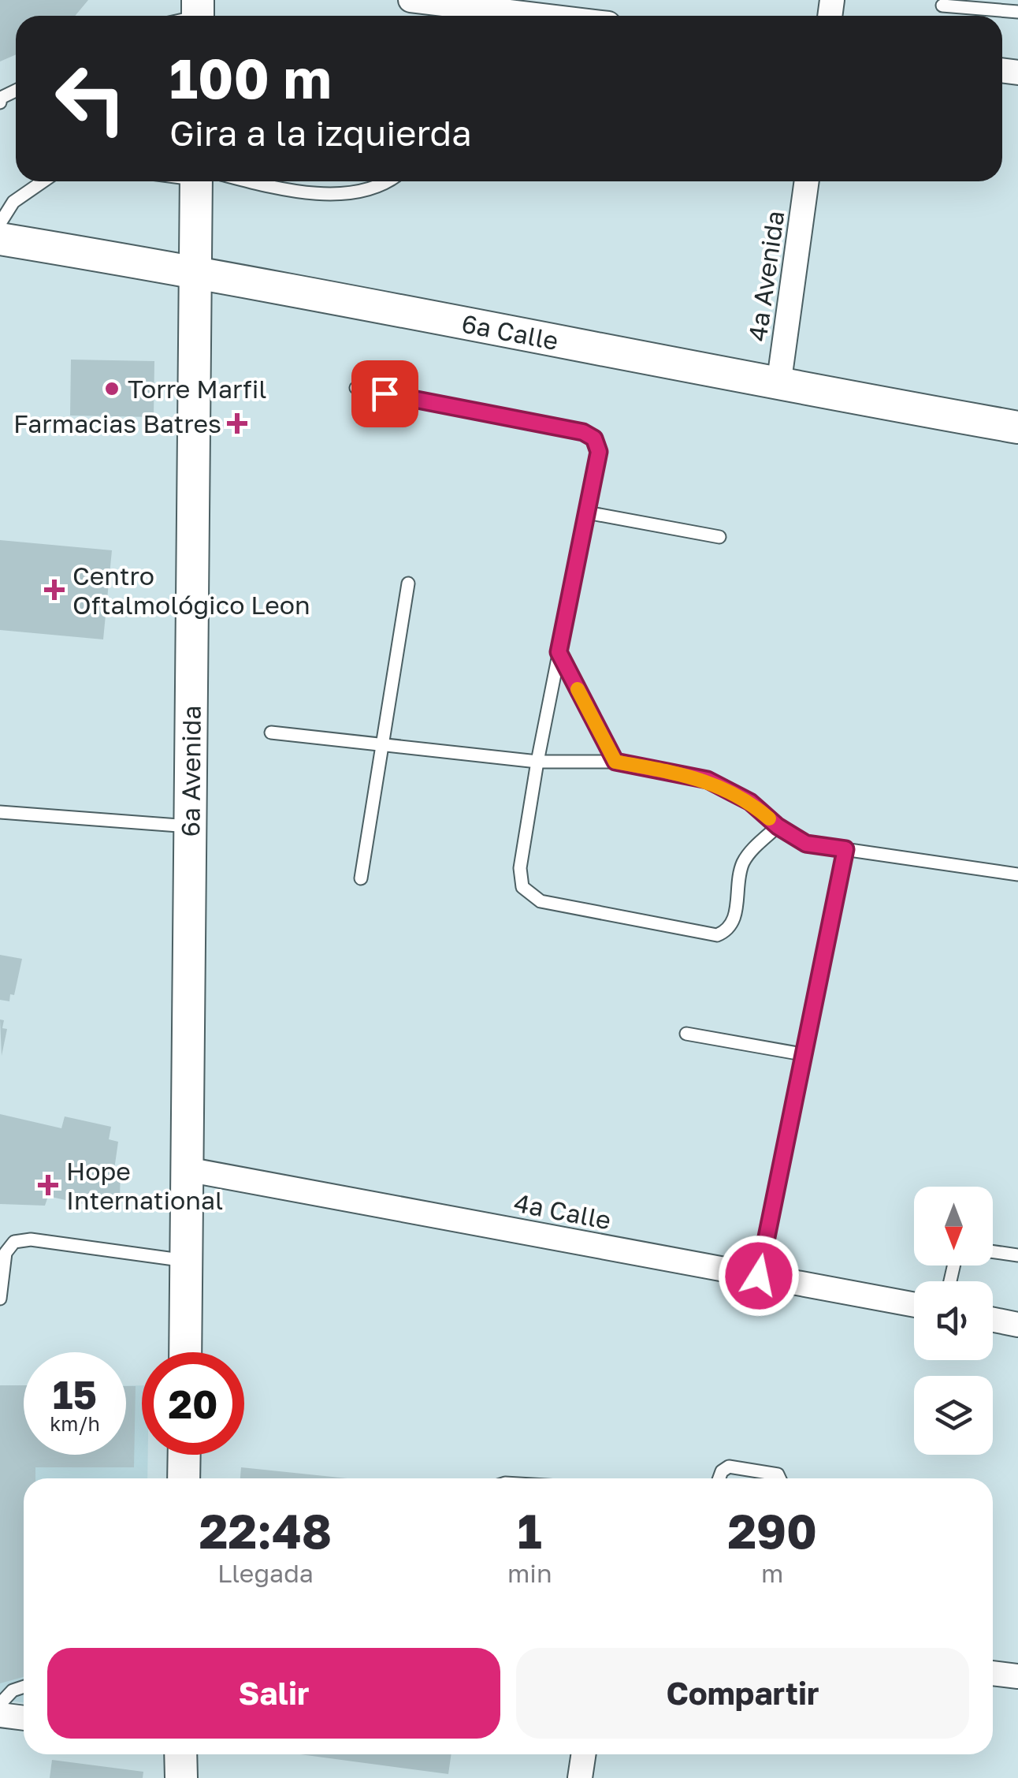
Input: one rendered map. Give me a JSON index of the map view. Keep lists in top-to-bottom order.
{
  "streets": {
    "main road": ["6a Calle", "6a Avenida"],
    "street": ["4a Avenida", "4a Calle"]
  },
  "crossings": [
    ["4a Avenida", "6a Calle"],
    ["6a Calle", "6a Avenida"],
    ["6a Avenida", "4a Calle"]
  ],
  "places": {
    "other": ["Torre Marfil"],
    "health": ["Farmacias Batres", "Centro Oftalmológico Leon", "Hope International"]
  },
  "north": "bottom",
  "page": {
    "turn": ["100 m", "Gira a la izquierda"],
    "speed": "15 km/h",
    "limit": "20",
    "eta": [
      "22:48",
      "Llegada",
      "1",
      "min",
      "290",
      "m"
    ],
    "buttons": ["Salir", "Compartir"]
  }
}
